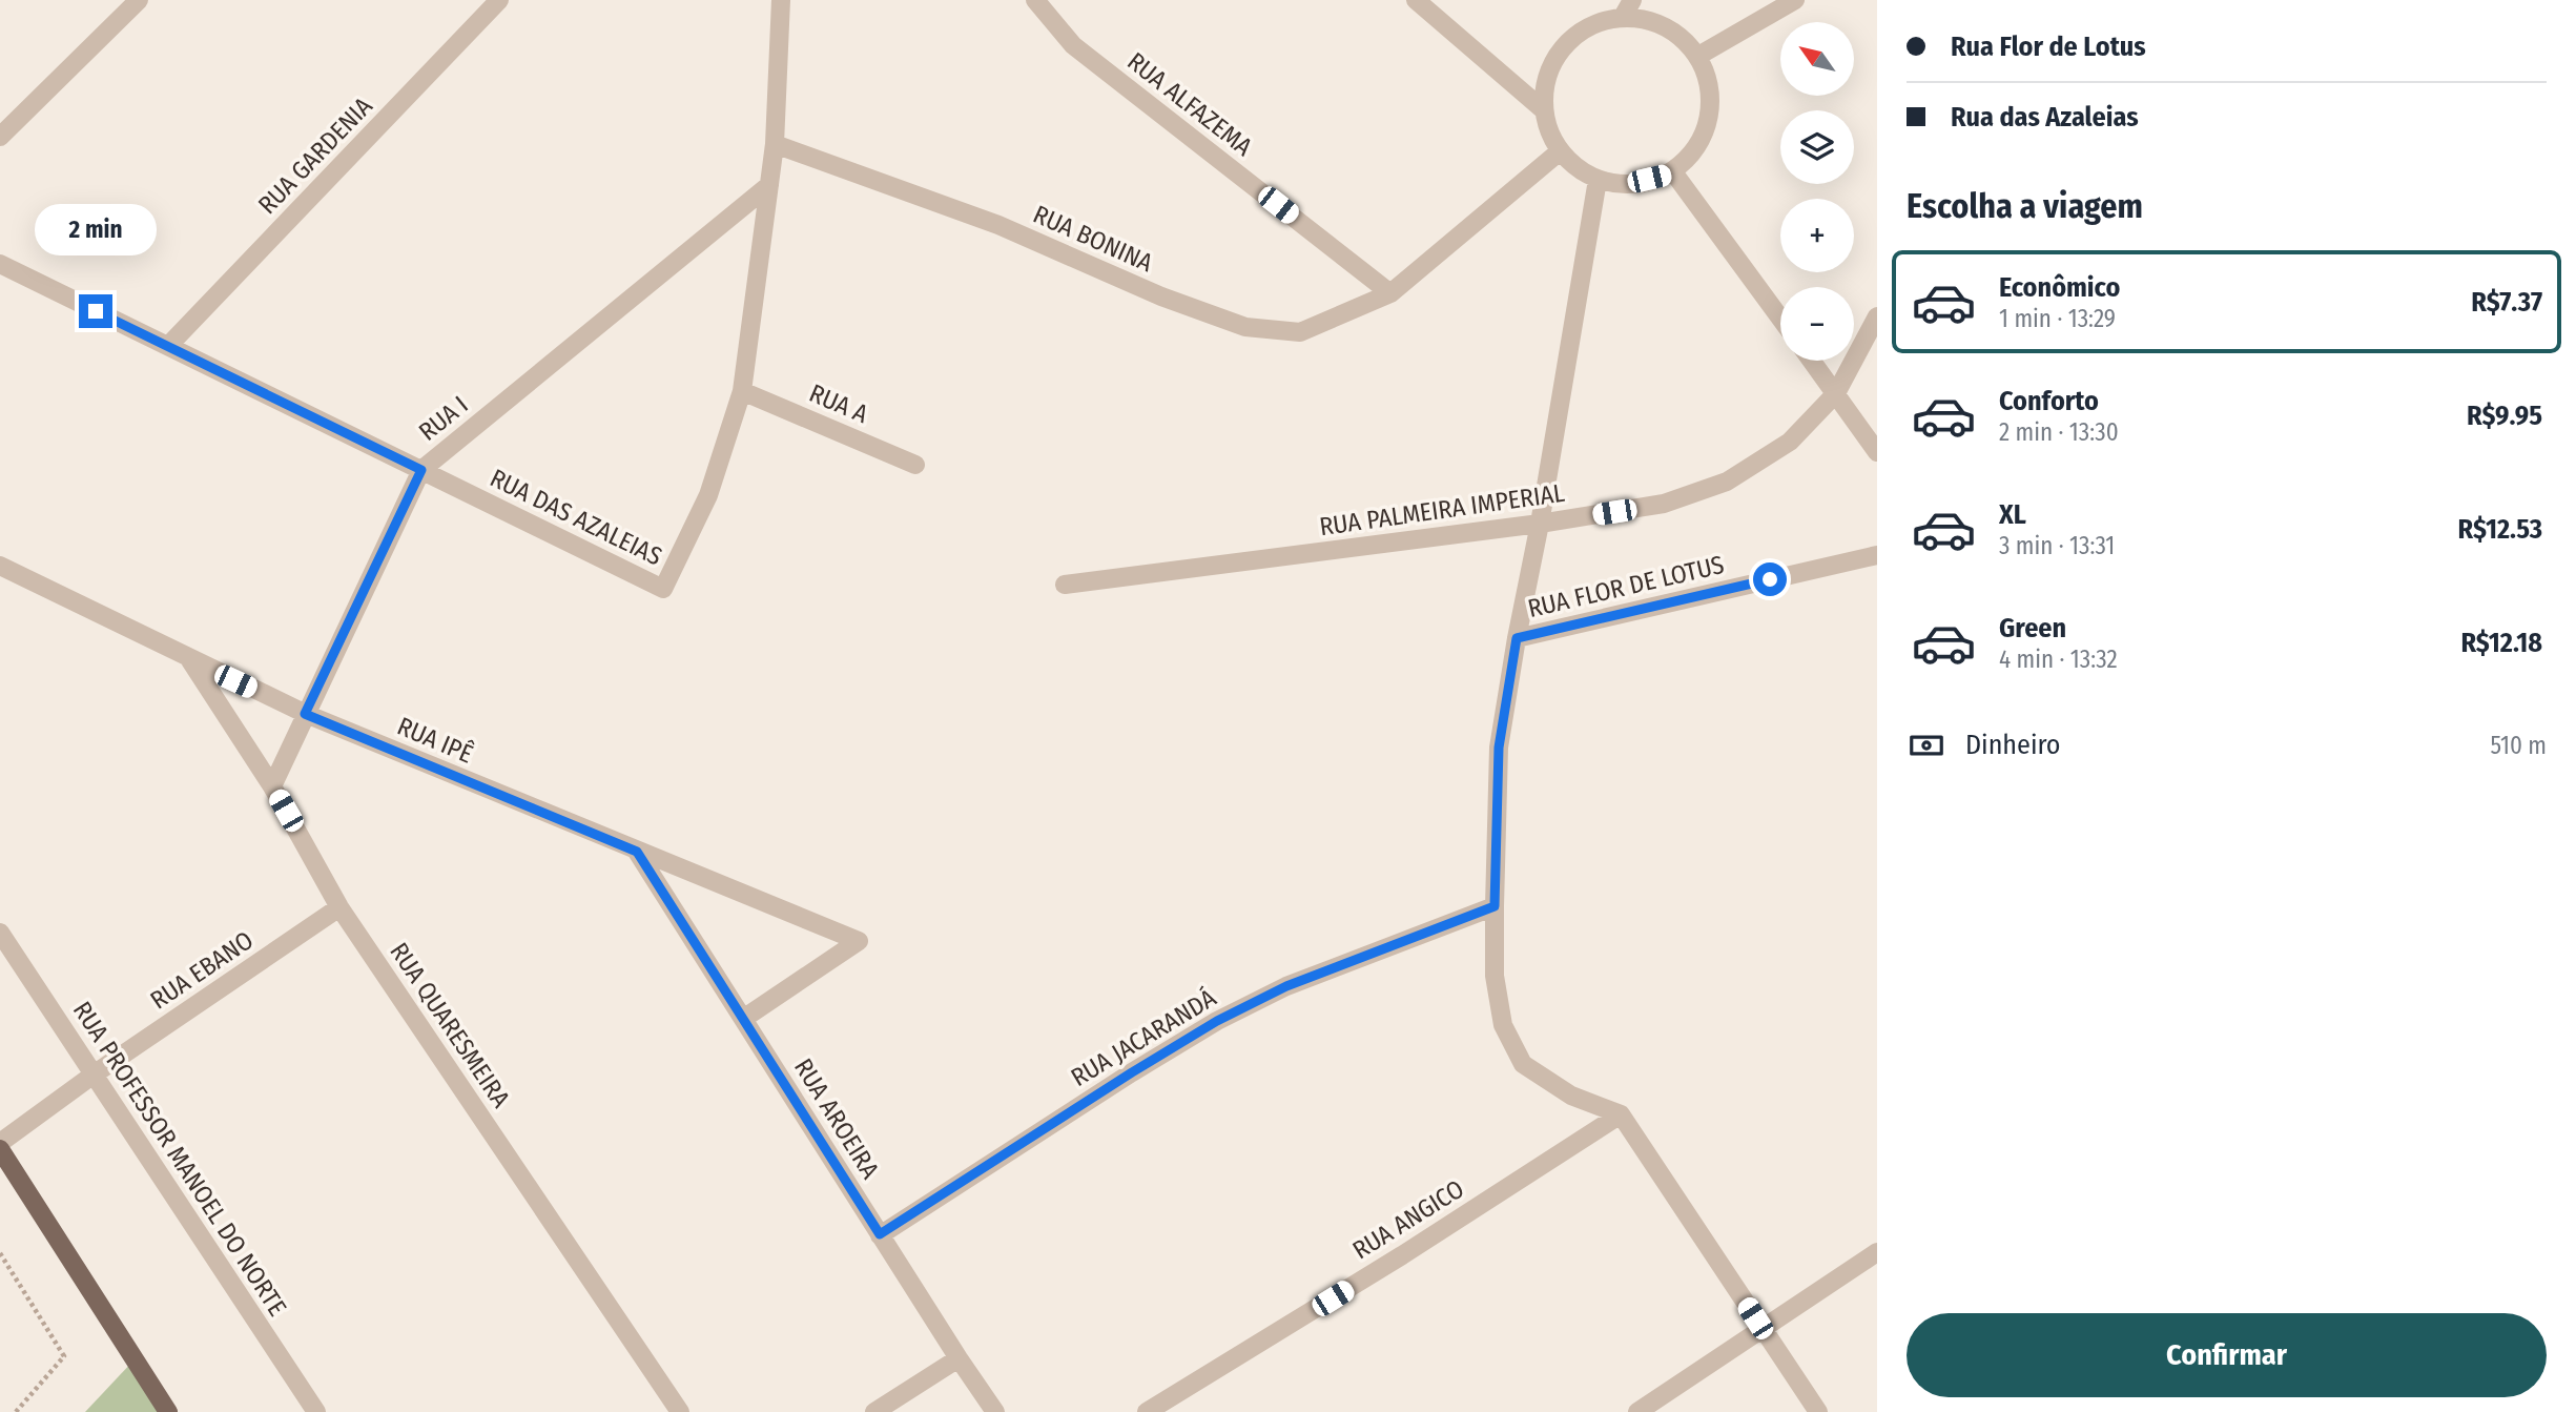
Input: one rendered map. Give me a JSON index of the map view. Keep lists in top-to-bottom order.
{
  "streets": {
    "street": [
      "RUA ALFAZEMA",
      "RUA GARDENIA",
      "RUA BONINA",
      "RUA A",
      "RUA I",
      "RUA PALMEIRA IMPERIAL",
      "RUA DAS AZALEIAS",
      "RUA FLOR DE LOTUS",
      "RUA IPÊ",
      "RUA EBANO",
      "RUA QUARESMEIRA",
      "RUA JACARANDÁ",
      "RUA AROEIRA",
      "RUA PROFESSOR MANOEL DO NORTE",
      "RUA ANGICO"
    ]
  },
  "crossings": [
    ["RUA ALFAZEMA", "RUA BONINA"],
    ["RUA GARDENIA", "RUA DAS AZALEIAS"],
    ["RUA BONINA", "RUA DAS AZALEIAS"],
    ["RUA A", "RUA DAS AZALEIAS"],
    ["RUA I", "RUA DAS AZALEIAS"],
    ["RUA I", "RUA IPÊ"],
    ["RUA I", "RUA QUARESMEIRA"],
    ["RUA IPÊ", "RUA QUARESMEIRA"],
    ["RUA IPÊ", "RUA AROEIRA"],
    ["RUA EBANO", "RUA QUARESMEIRA"],
    ["RUA EBANO", "RUA PROFESSOR MANOEL DO NORTE"],
    ["RUA JACARANDÁ", "RUA AROEIRA"]
  ],
  "north": "top left",
  "page": {
    "banner": ["Rua Flor de Lotus", "Rua das Azaleias"],
    "map_buttons": ["+", "−"],
    "heading": "Escolha a viagem",
    "bubble": "2 min",
    "list": [
      {
        "name": "Econômico",
        "note": "1 min · 13:29",
        "value": "R$7.37"
      },
      {
        "name": "Conforto",
        "note": "2 min · 13:30",
        "value": "R$9.95"
      },
      {
        "name": "XL",
        "note": "3 min · 13:31",
        "value": "R$12.53"
      },
      {
        "name": "Green",
        "note": "4 min · 13:32",
        "value": "R$12.18"
      }
    ],
    "pay": ["Dinheiro", "510 m"],
    "buttons": "Confirmar"
  }
}
